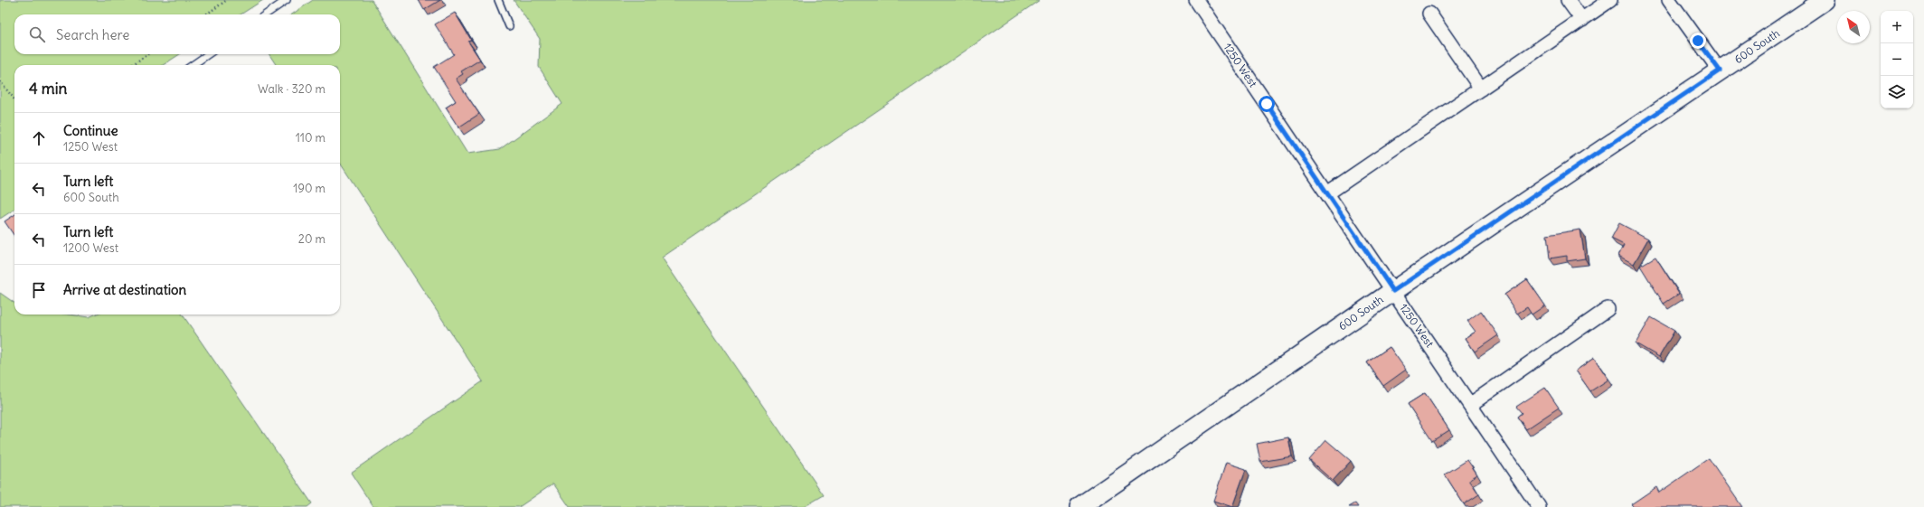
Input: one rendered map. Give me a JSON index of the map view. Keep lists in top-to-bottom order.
{
  "streets": {
    "main road": ["600 South"],
    "street": ["1250 West"]
  },
  "crossings": [
    ["600 South", "1250 West"]
  ],
  "north": "top left",
  "page": {
    "map_buttons": ["+", "−"],
    "search": "Search here",
    "heading": ["4 min", "Walk · 320 m"],
    "list": [
      ["Continue", "1250 West", "110 m"],
      ["Turn left", "600 South", "190 m"],
      ["Turn left", "1200 West", "20 m"],
      "Arrive at destination"
    ]
  }
}
